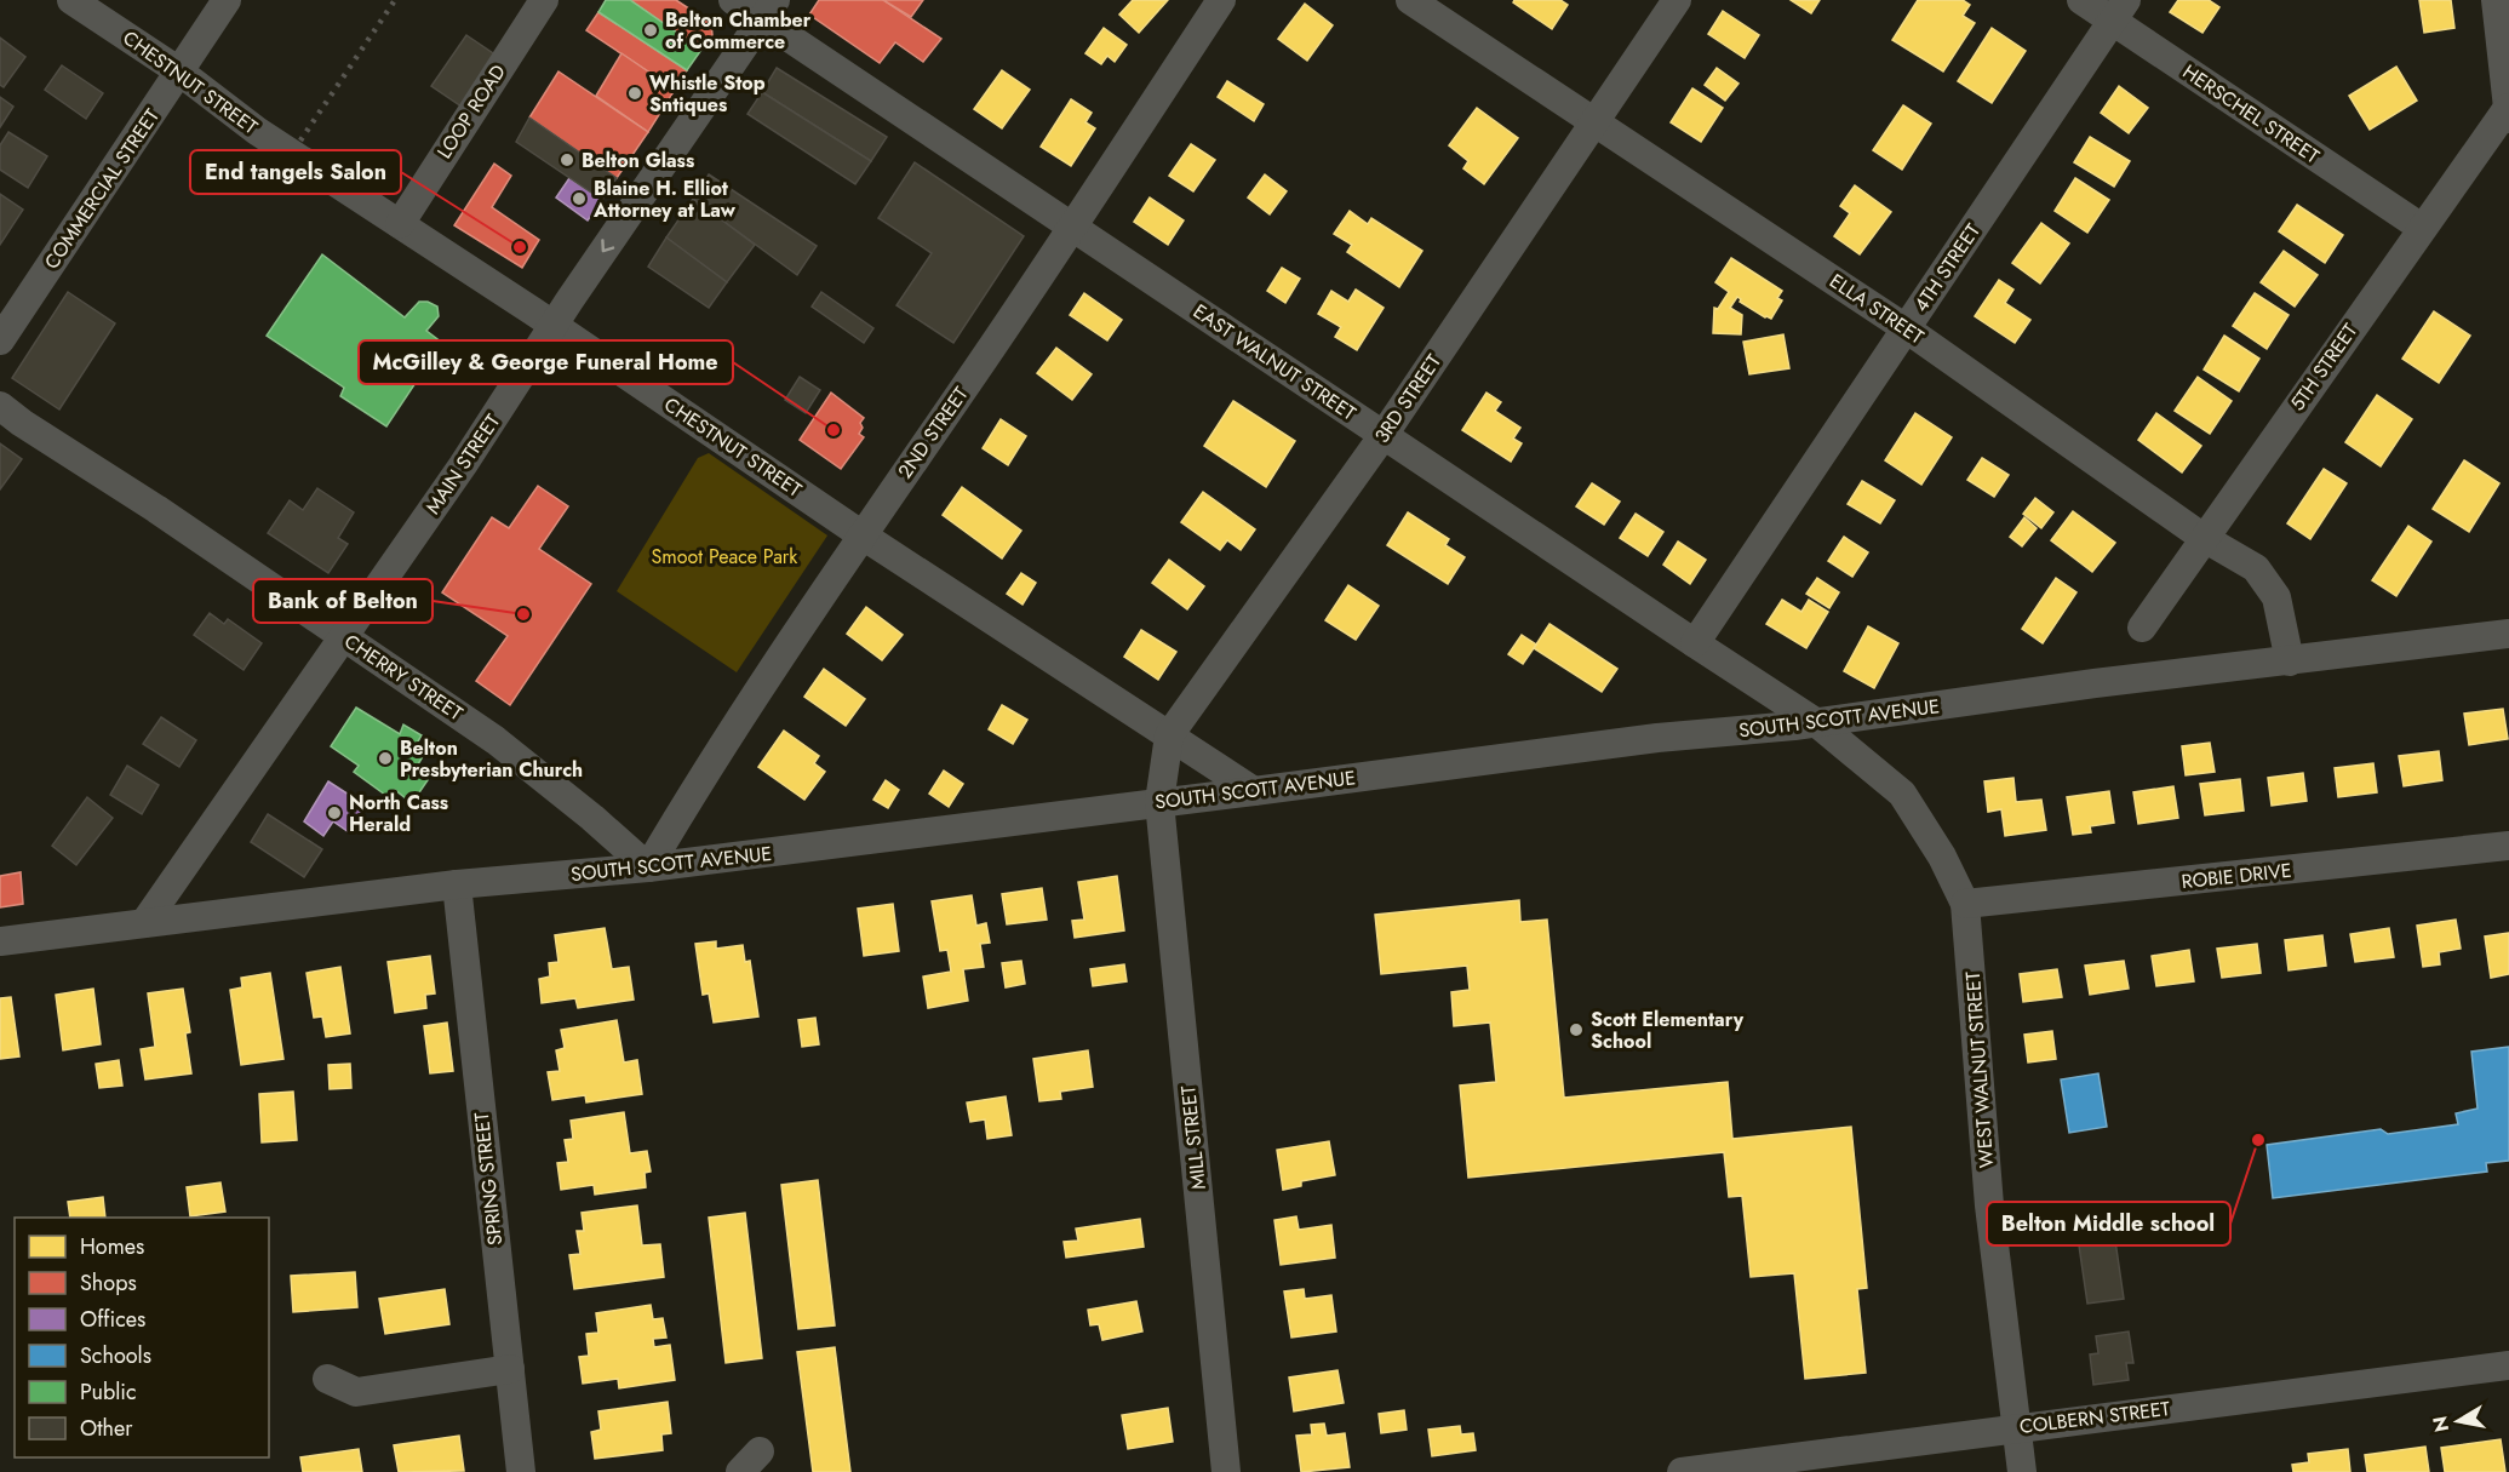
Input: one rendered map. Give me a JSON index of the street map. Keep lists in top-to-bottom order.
{
  "streets": {
    "street": [
      "CHESTNUT STREET",
      "LOOP ROAD",
      "HERSCHEL STREET",
      "COMMERCIAL STREET",
      "4TH STREET",
      "ELLA STREET",
      "EAST WALNUT STREET",
      "5TH STREET",
      "3RD STREET",
      "2ND STREET",
      "MAIN STREET",
      "CHERRY STREET",
      "SOUTH SCOTT AVENUE",
      "ROBIE DRIVE",
      "WEST WALNUT STREET",
      "MILL STREET",
      "SPRING STREET",
      "COLBERN STREET"
    ]
  },
  "crossings": [
    ["CHESTNUT STREET", "LOOP ROAD"],
    ["CHESTNUT STREET", "COMMERCIAL STREET"],
    ["CHESTNUT STREET", "3RD STREET"],
    ["CHESTNUT STREET", "2ND STREET"],
    ["CHESTNUT STREET", "MAIN STREET"],
    ["CHESTNUT STREET", "SOUTH SCOTT AVENUE"],
    ["HERSCHEL STREET", "4TH STREET"],
    ["HERSCHEL STREET", "5TH STREET"],
    ["4TH STREET", "ELLA STREET"],
    ["4TH STREET", "EAST WALNUT STREET"],
    ["ELLA STREET", "5TH STREET"],
    ["ELLA STREET", "3RD STREET"],
    ["ELLA STREET", "SOUTH SCOTT AVENUE"],
    ["EAST WALNUT STREET", "3RD STREET"],
    ["EAST WALNUT STREET", "2ND STREET"],
    ["EAST WALNUT STREET", "MAIN STREET"],
    ["EAST WALNUT STREET", "SOUTH SCOTT AVENUE"],
    ["EAST WALNUT STREET", "WEST WALNUT STREET"],
    ["3RD STREET", "SOUTH SCOTT AVENUE"],
    ["3RD STREET", "MILL STREET"],
    ["2ND STREET", "CHERRY STREET"],
    ["2ND STREET", "SOUTH SCOTT AVENUE"],
    ["MAIN STREET", "CHERRY STREET"],
    ["MAIN STREET", "SOUTH SCOTT AVENUE"],
    ["CHERRY STREET", "SOUTH SCOTT AVENUE"],
    ["SOUTH SCOTT AVENUE", "WEST WALNUT STREET"],
    ["SOUTH SCOTT AVENUE", "MILL STREET"],
    ["SOUTH SCOTT AVENUE", "SPRING STREET"],
    ["ROBIE DRIVE", "WEST WALNUT STREET"],
    ["WEST WALNUT STREET", "COLBERN STREET"]
  ],
  "parks": ["Smoot Peace Park"],
  "places": [
    "Belton Chamber of Commerce",
    "Whistle Stop Sntiques",
    "Belton Glass",
    "Blaine H. Elliot Attorney at Law",
    "End tangels Salon",
    "McGilley & George Funeral Home",
    "Bank of Belton",
    "Belton Presbyterian Church",
    "North Cass Herald",
    "Scott Elementary School",
    "Belton Middle school"
  ],
  "legend": [
    "Homes",
    "Shops",
    "Offices",
    "Schools",
    "Public",
    "Other"
  ],
  "north": "left"
}
